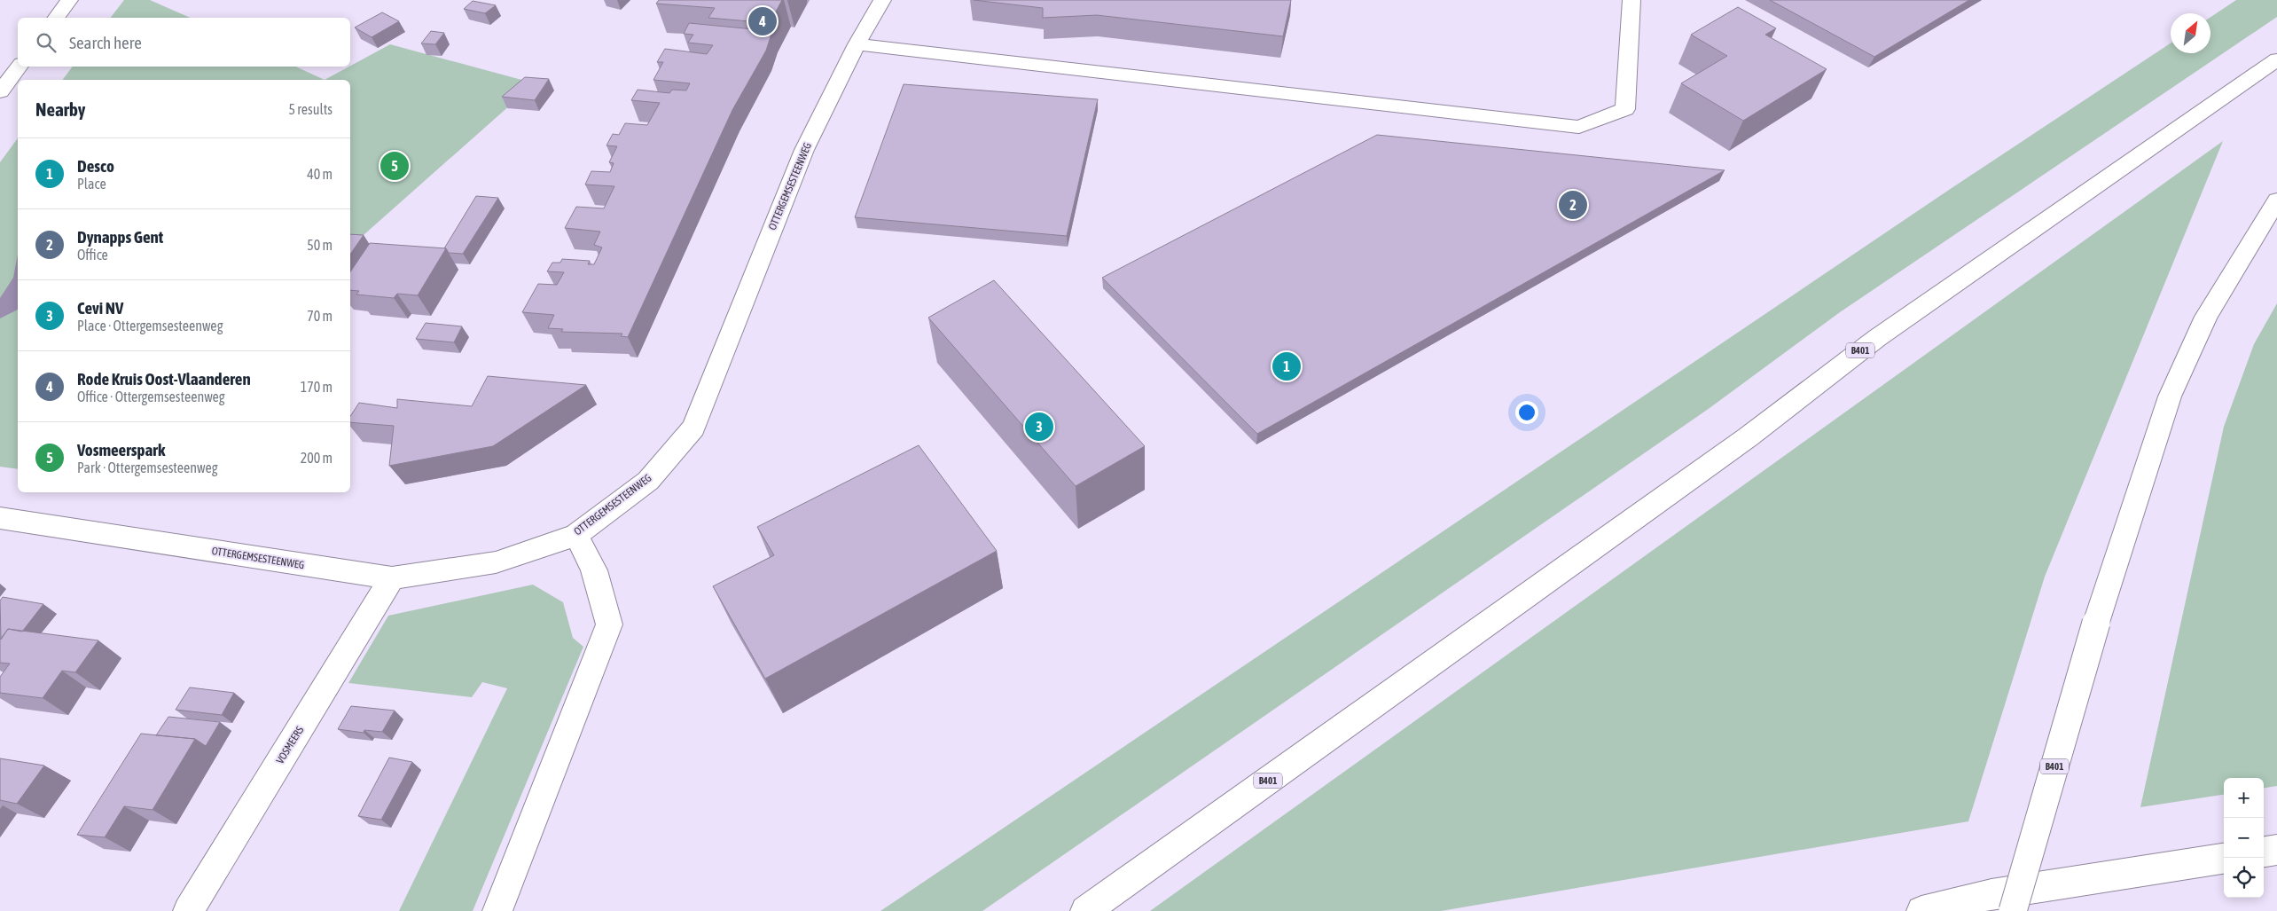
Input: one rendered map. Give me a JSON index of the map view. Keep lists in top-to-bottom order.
{
  "streets": {
    "main road": ["OTTERGEMSESTEENWEG", "B401", "VOSMEERS"]
  },
  "crossings": [
    ["OTTERGEMSESTEENWEG", "VOSMEERS"]
  ],
  "north": "top right",
  "page": {
    "pins": [
      "4",
      "5",
      "2",
      "1",
      "3"
    ],
    "search": "Search here",
    "heading": ["Nearby", "5 results"],
    "list": [
      {
        "mark": "1",
        "name": "Desco",
        "note": "Place",
        "value": "40 m"
      },
      {
        "mark": "2",
        "name": "Dynapps Gent",
        "note": "Office",
        "value": "50 m"
      },
      {
        "mark": "3",
        "name": "Cevi NV",
        "note": "Place · Ottergemsesteenweg",
        "value": "70 m"
      },
      {
        "mark": "4",
        "name": "Rode Kruis Oost-Vlaanderen",
        "note": "Office · Ottergemsesteenweg",
        "value": "170 m"
      },
      {
        "mark": "5",
        "name": "Vosmeerspark",
        "note": "Park · Ottergemsesteenweg",
        "value": "200 m"
      }
    ],
    "map_buttons": ["+", "−"]
  }
}
